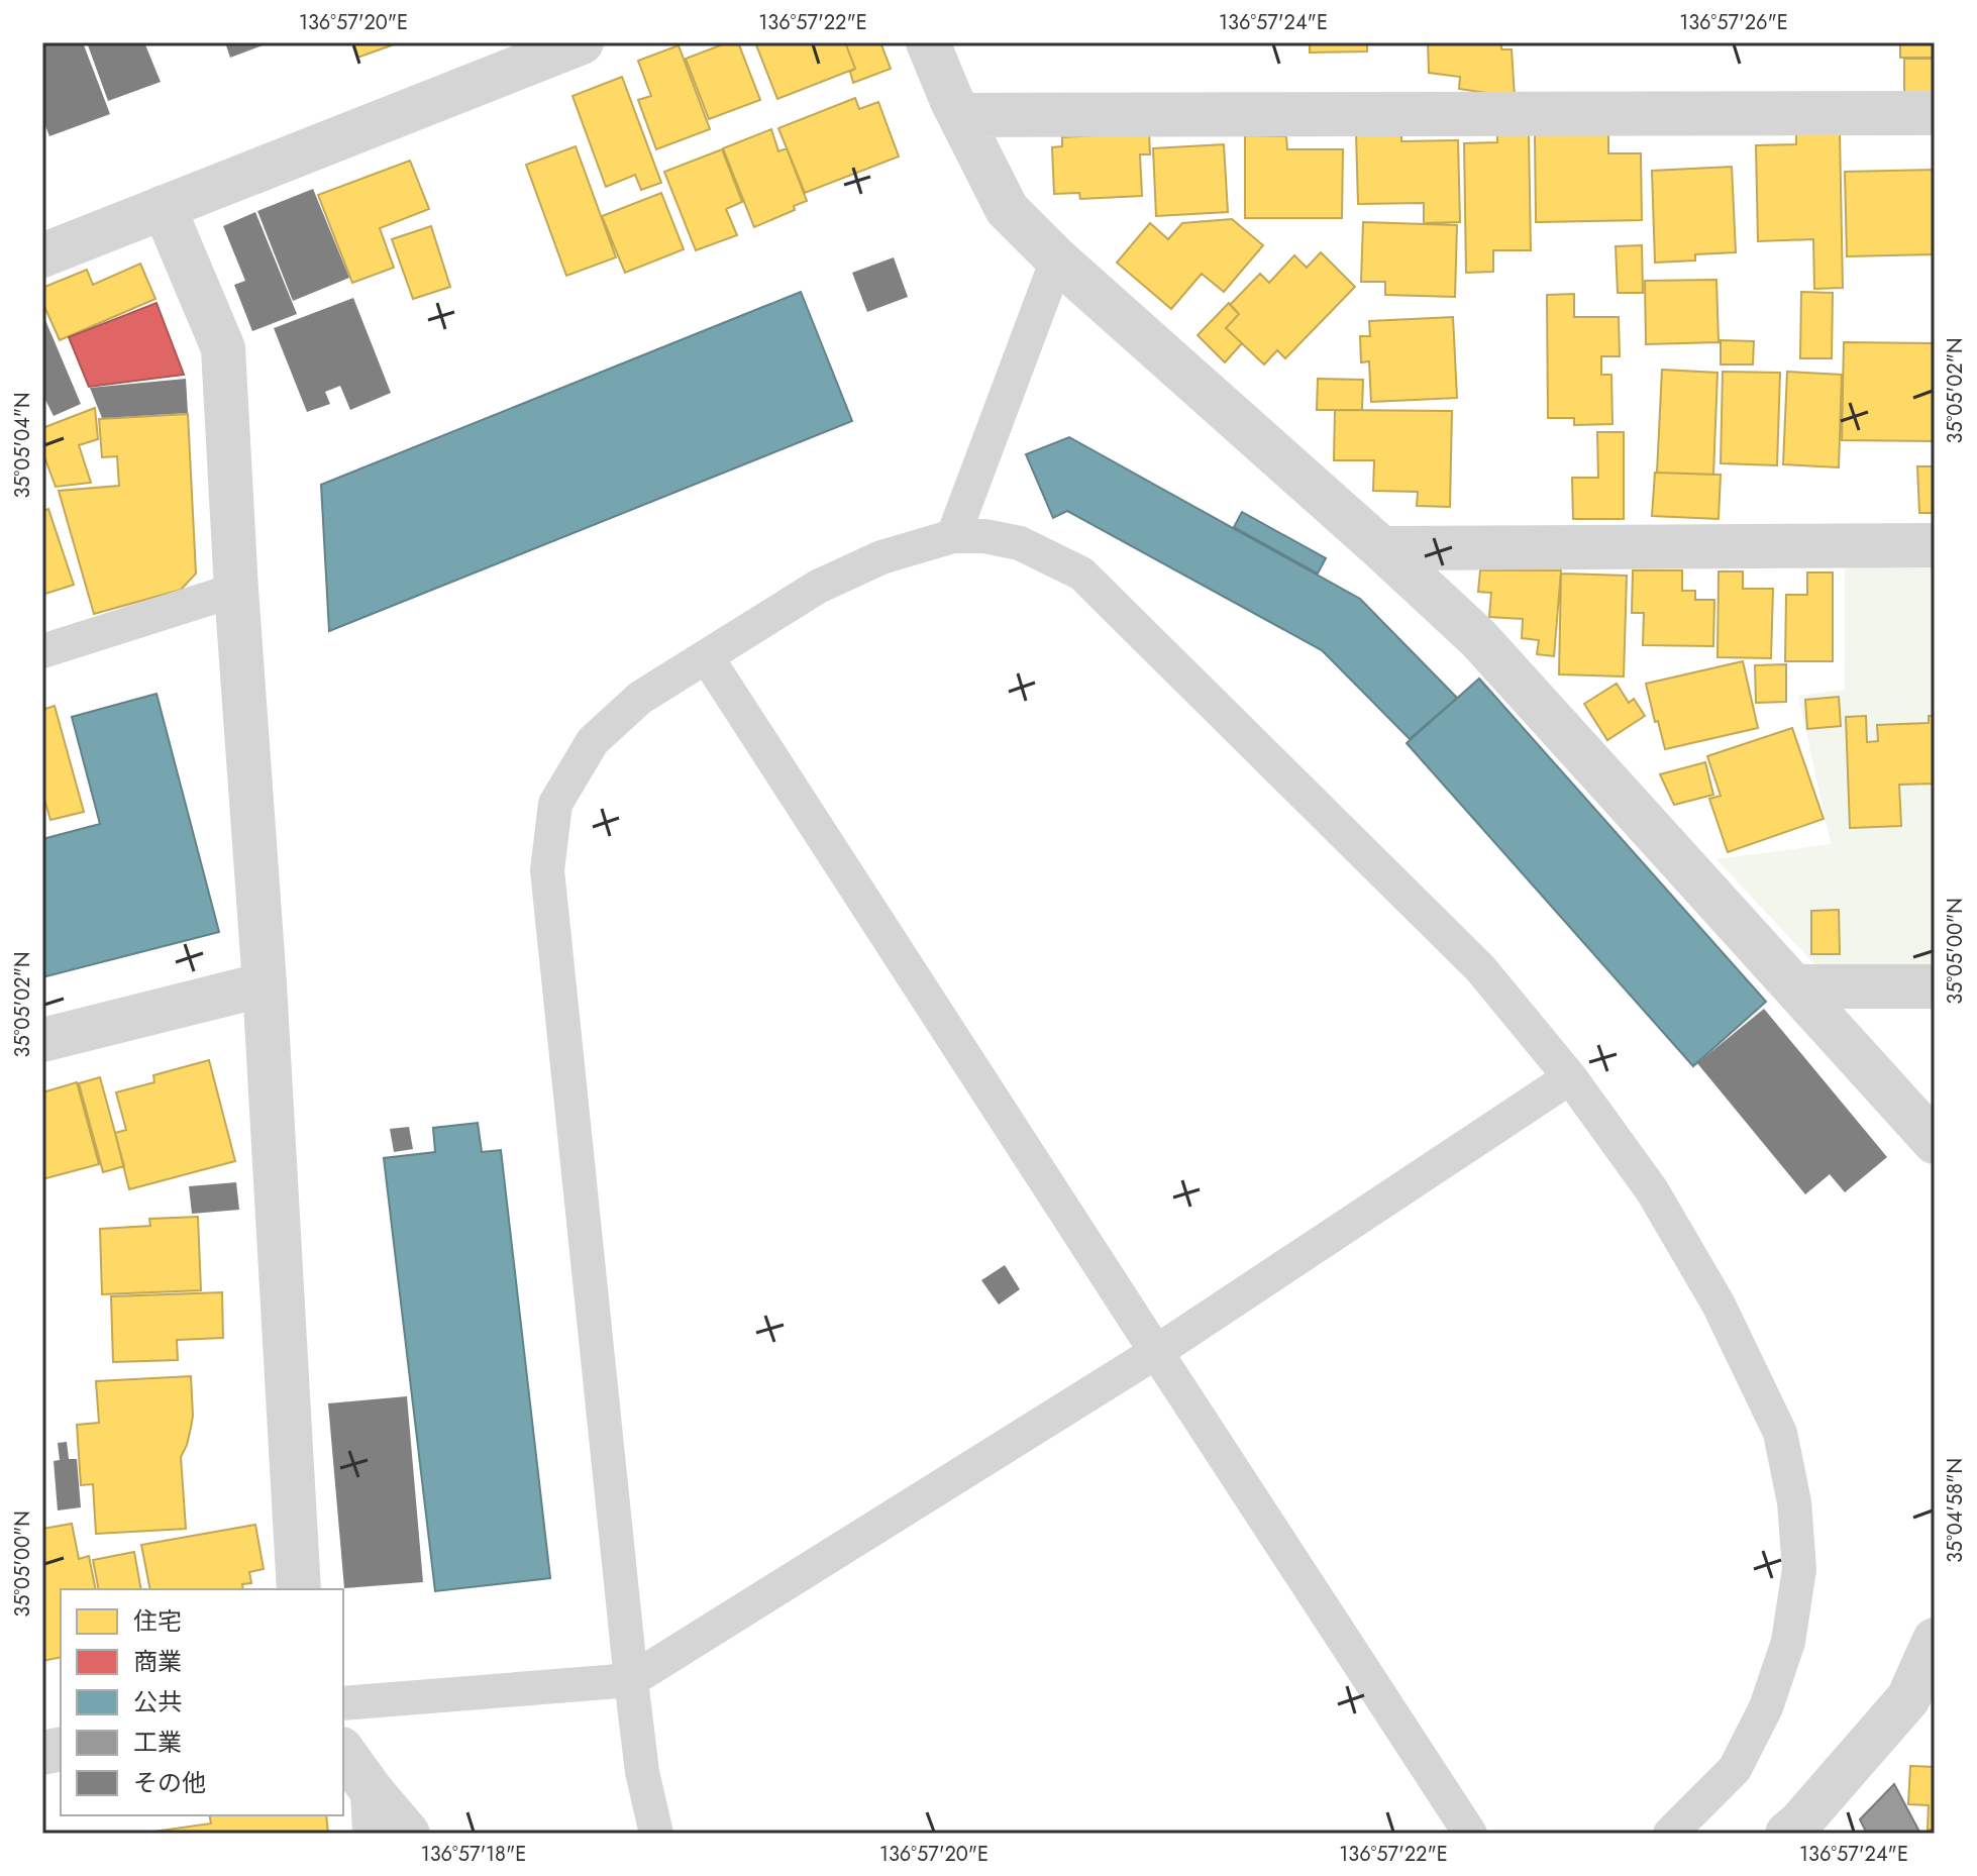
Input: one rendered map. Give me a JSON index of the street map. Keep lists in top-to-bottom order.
{
  "legend": [
    "住宅",
    "商業",
    "公共",
    "工業",
    "その他"
  ],
  "coordinates": [
    "136°57'20\"E",
    "136°57'22\"E",
    "136°57'24\"E",
    "136°57'26\"E",
    "35°05'02\"N",
    "35°05'04\"N",
    "35°05'00\"N",
    "35°04'58\"N",
    "136°57'18\"E"
  ]
}
